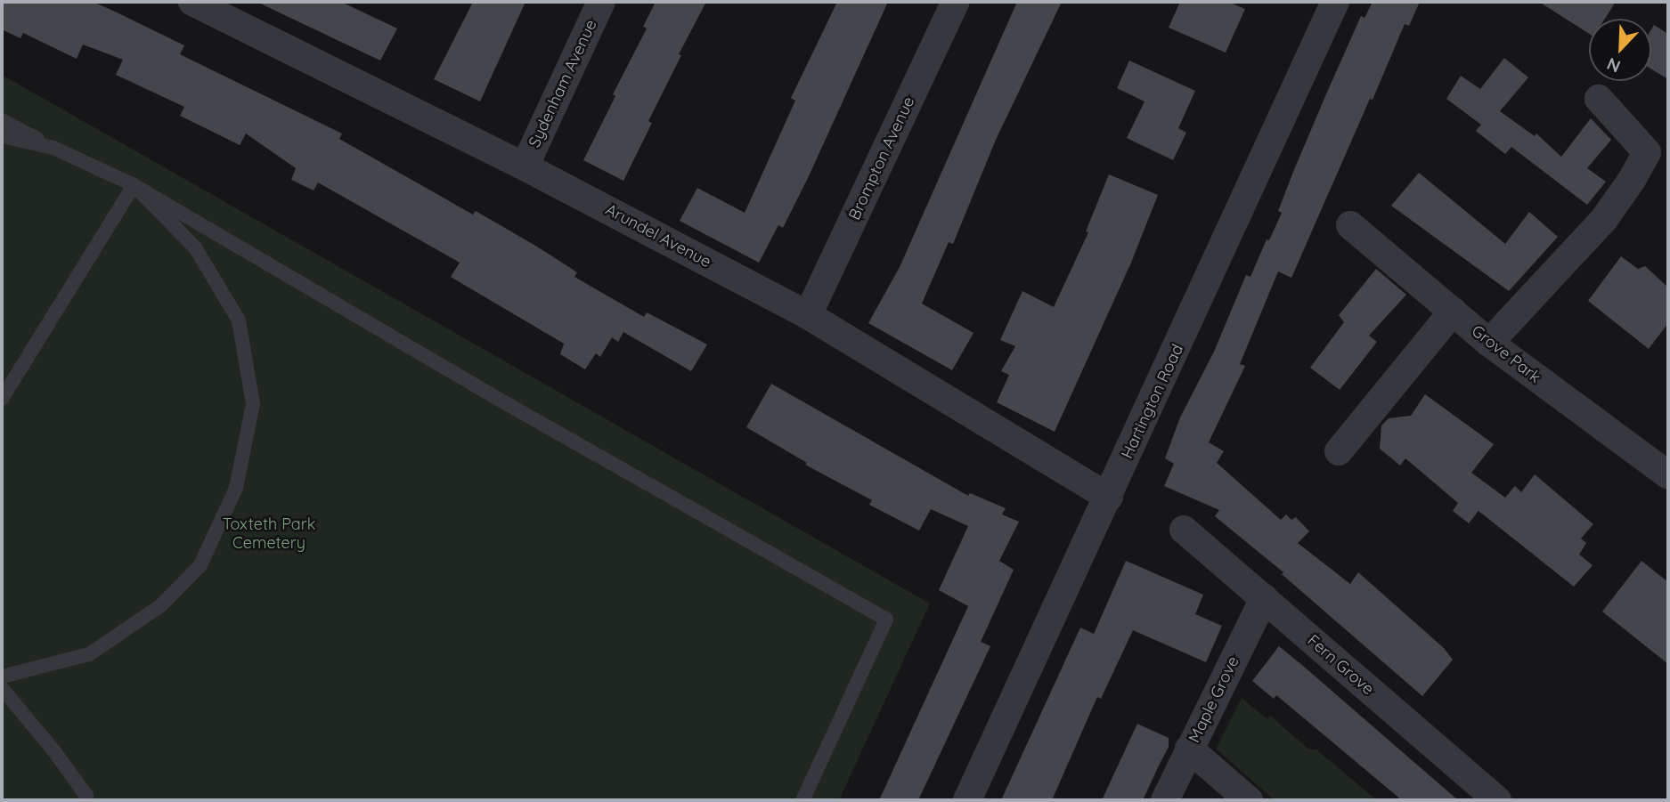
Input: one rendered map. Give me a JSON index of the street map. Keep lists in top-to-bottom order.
{
  "streets": {
    "street": [
      "Sydenham Avenue",
      "Brompton Avenue",
      "Arundel Avenue",
      "Grove Park",
      "Hartington Road",
      "Fern Grove",
      "Maple Grove"
    ]
  },
  "crossings": [
    ["Sydenham Avenue", "Arundel Avenue"],
    ["Brompton Avenue", "Arundel Avenue"],
    ["Arundel Avenue", "Hartington Road"],
    ["Fern Grove", "Maple Grove"]
  ],
  "parks": ["Toxteth Park Cemetery"],
  "north": "bottom left"
}
